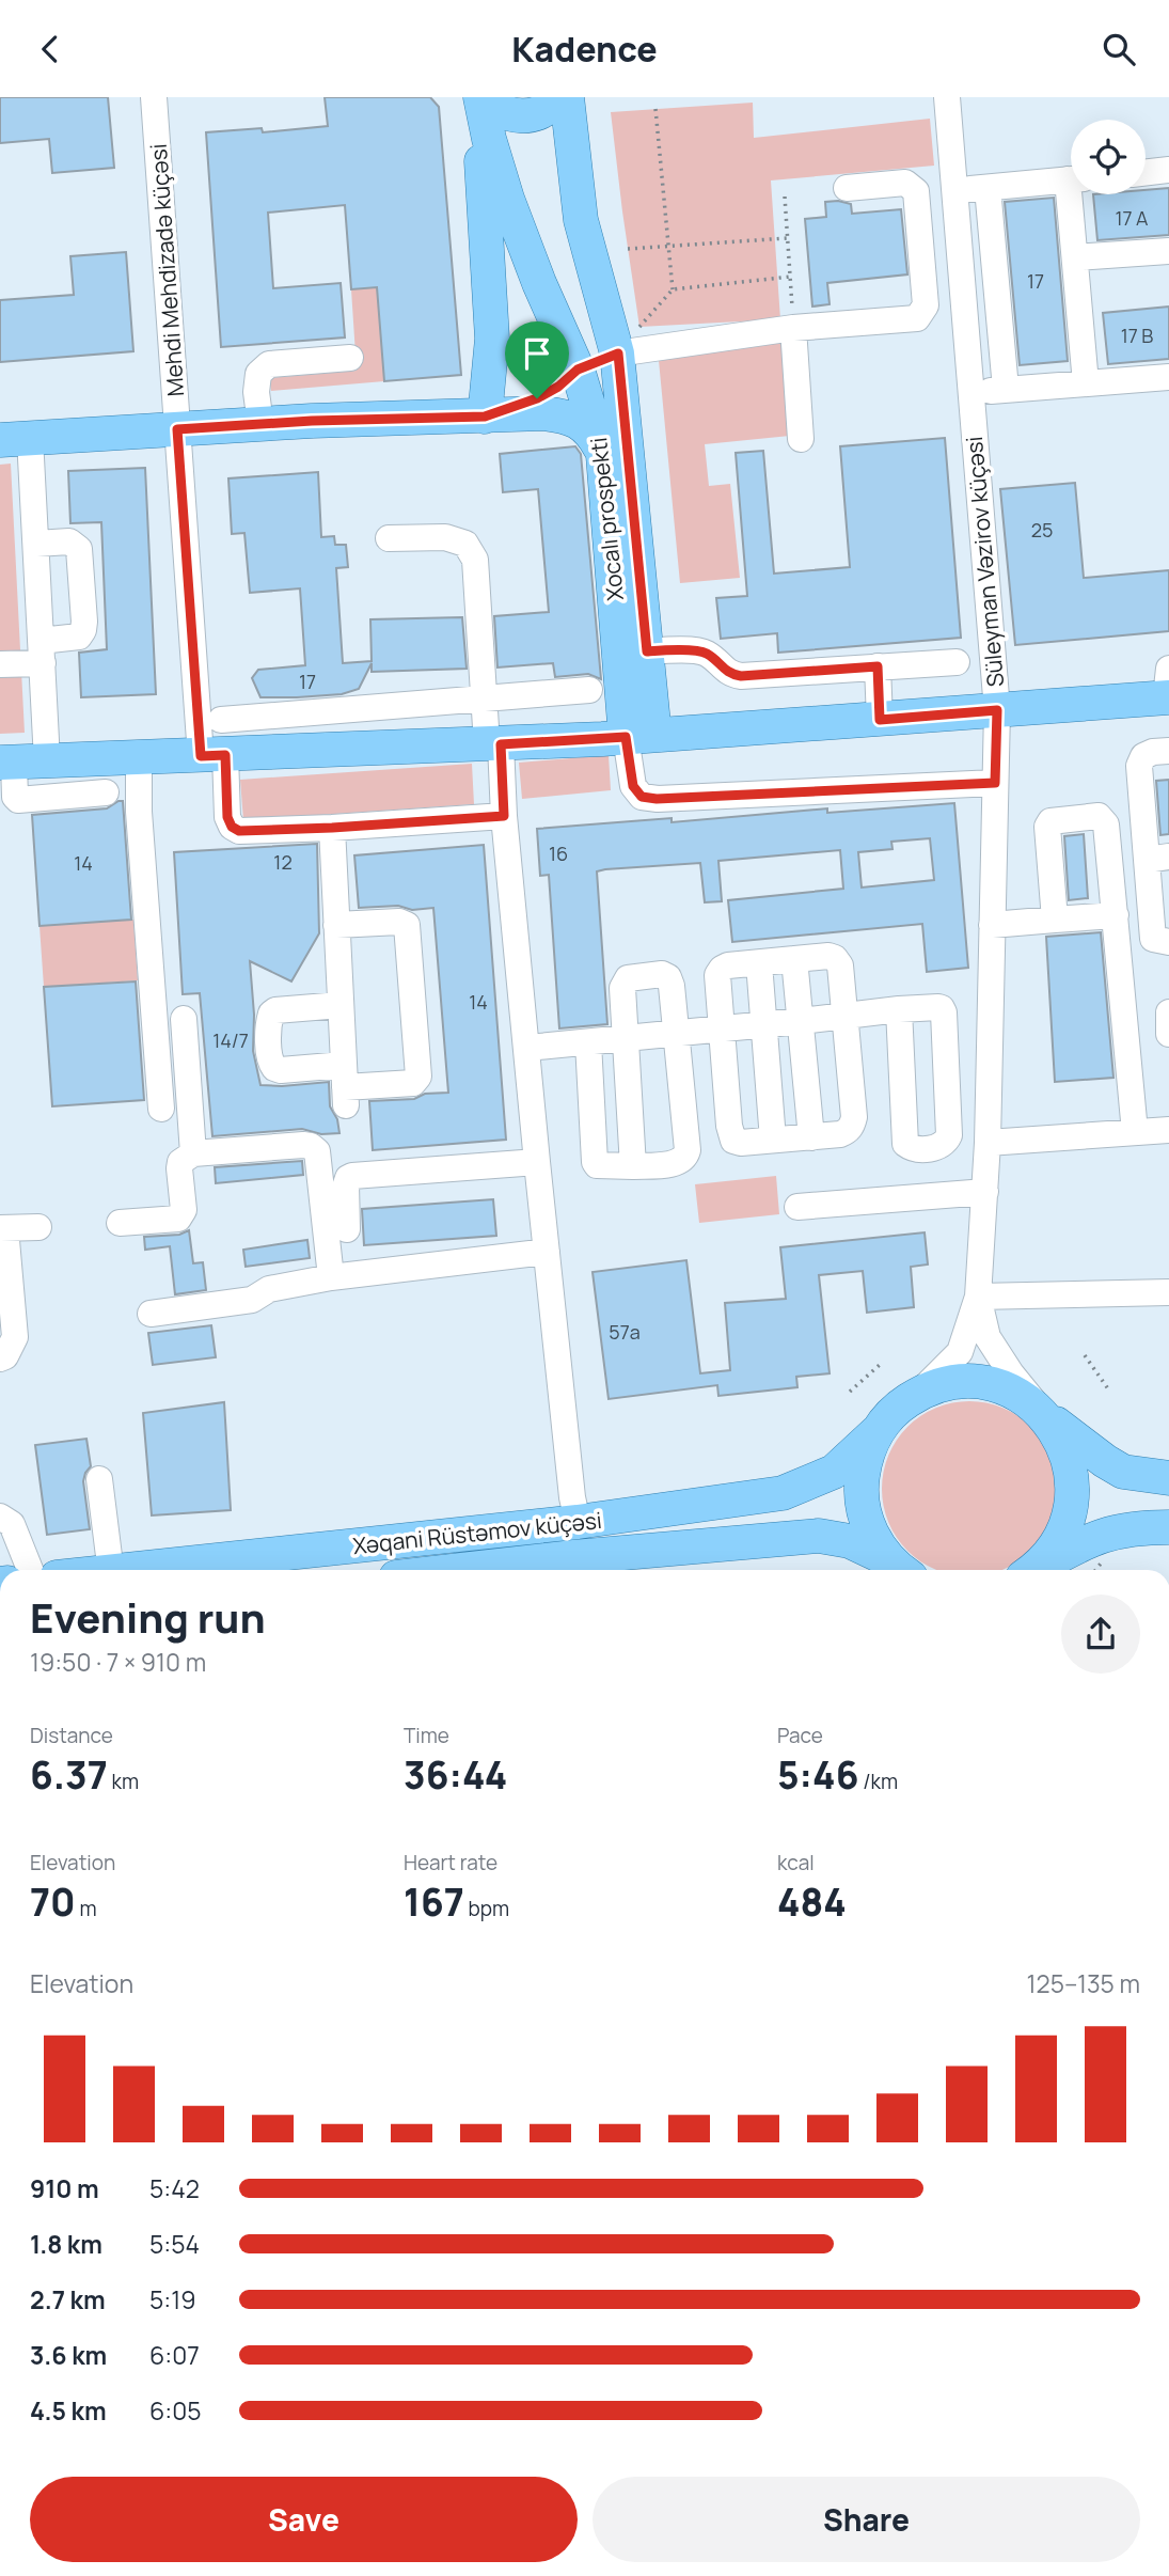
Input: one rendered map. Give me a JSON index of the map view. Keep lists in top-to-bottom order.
{
  "streets": {
    "main road": ["Xocalı prospekti", "Xəqani Rüstəmov küçəsi"],
    "street": ["Mehdi Mehdizadə küçəsi", "Süleyman Vəzirov küçəsi"]
  },
  "house_numbers": [
    "17 A",
    "17",
    "17 B",
    "25",
    "17",
    "16",
    "12",
    "14",
    "14",
    "14/7",
    "57a"
  ],
  "page": {
    "header": "Kadence",
    "heading": ["Evening run", "19:50 · 7 × 910 m"],
    "stats": [
      ["Distance", "6.37 km"],
      ["Time", "36:44"],
      ["Pace", "5:46 /km"],
      ["Elevation", "70 m"],
      ["Heart rate", "167 bpm"],
      ["kcal", "484"]
    ],
    "chart": ["Elevation", "125–135 m"],
    "list": [
      {
        "name": "910 m",
        "note": "5:42"
      },
      {
        "name": "1.8 km",
        "note": "5:54"
      },
      {
        "name": "2.7 km",
        "note": "5:19"
      },
      {
        "name": "3.6 km",
        "note": "6:07"
      },
      {
        "name": "4.5 km",
        "note": "6:05"
      }
    ],
    "buttons": ["Save", "Share"]
  }
}
